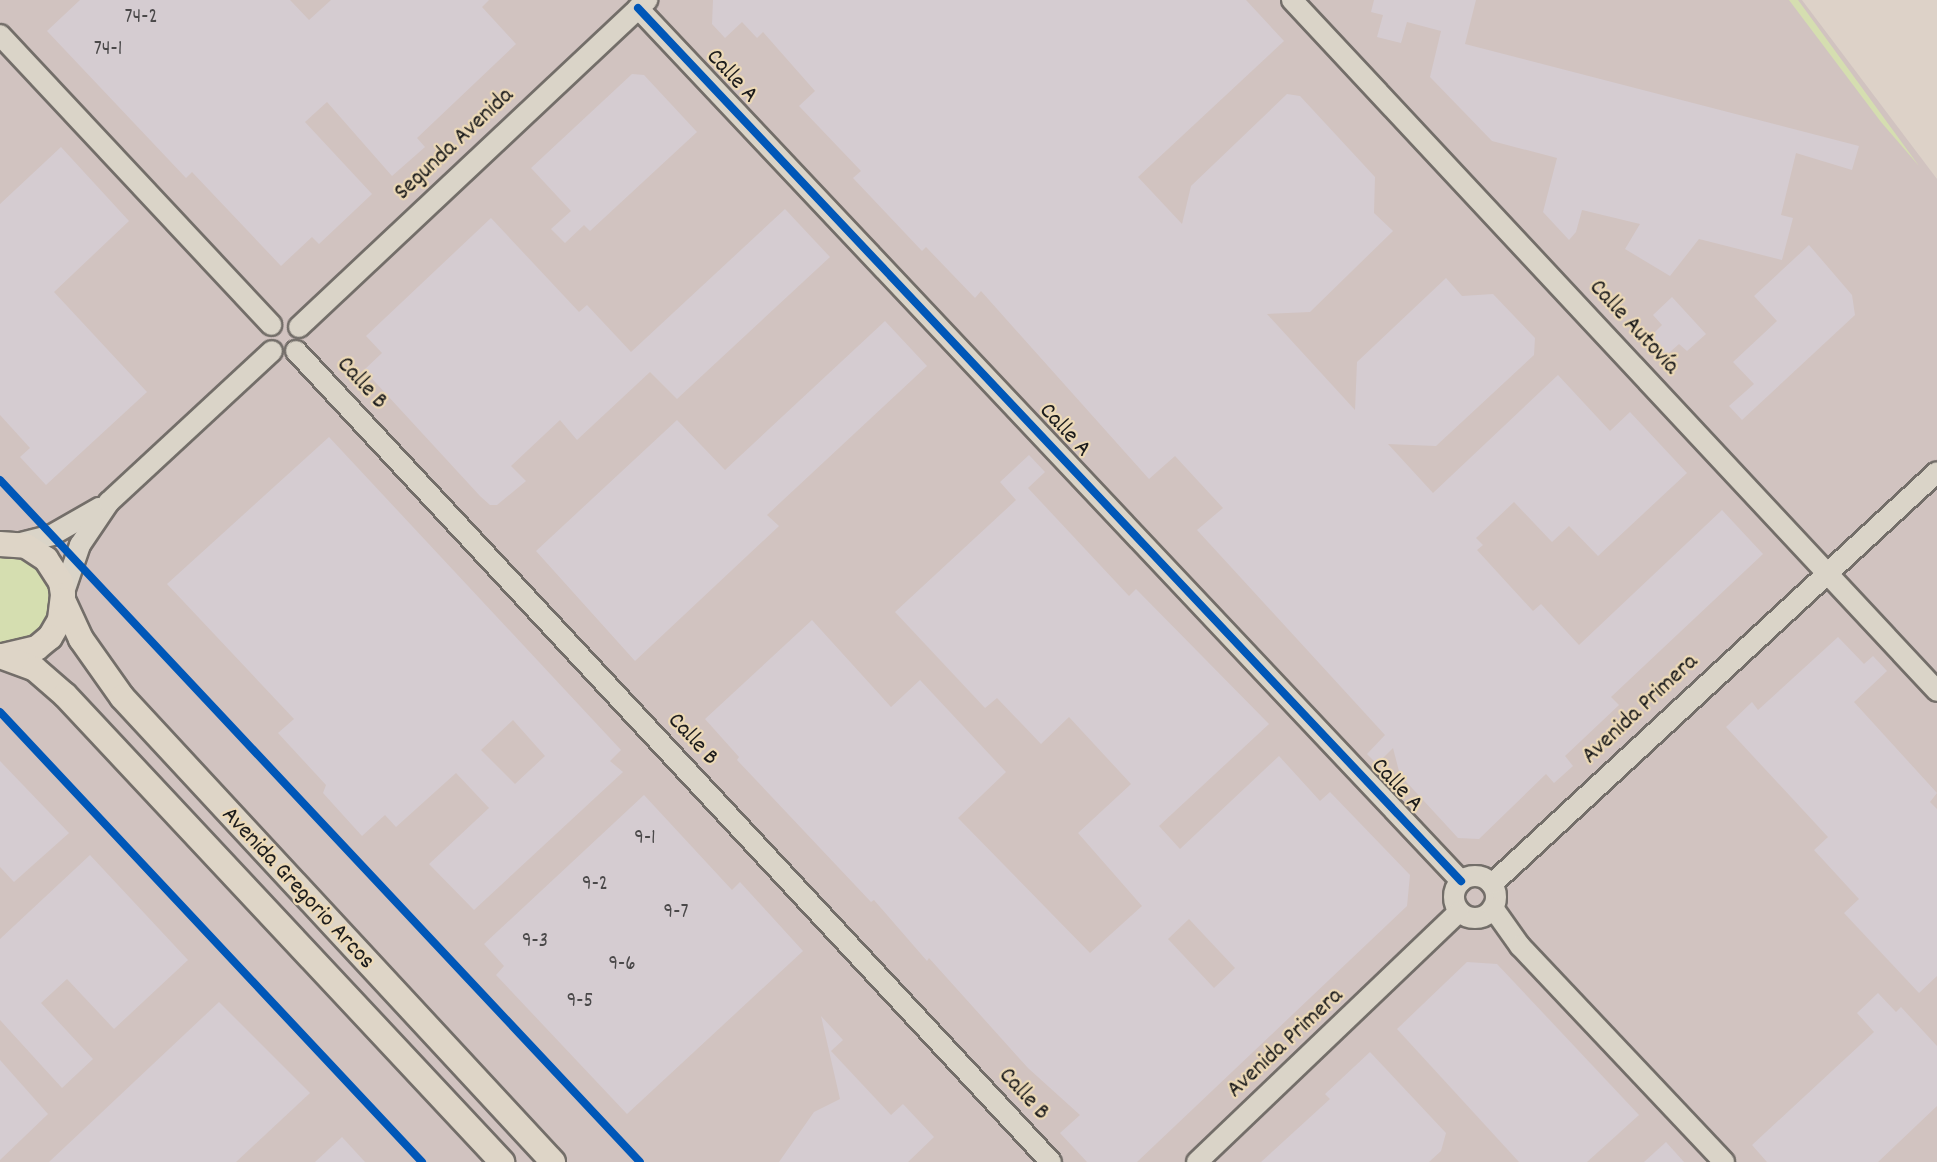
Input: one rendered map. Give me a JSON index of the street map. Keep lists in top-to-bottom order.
{
  "streets": {
    "main road": ["Avenida Gregorio Arcos"],
    "street": [
      "Calle A",
      "Segunda Avenida",
      "Calle Autovía",
      "Calle B",
      "Avenida Primera"
    ]
  },
  "crossings": [
    ["Calle A", "Segunda Avenida"],
    ["Calle A", "Avenida Primera"],
    ["Segunda Avenida", "Calle B"],
    ["Calle Autovía", "Avenida Primera"]
  ],
  "house_numbers": [
    "74-2",
    "74-1",
    "9-1",
    "9-2",
    "9-7",
    "9-3",
    "9-6",
    "9-5"
  ]
}
